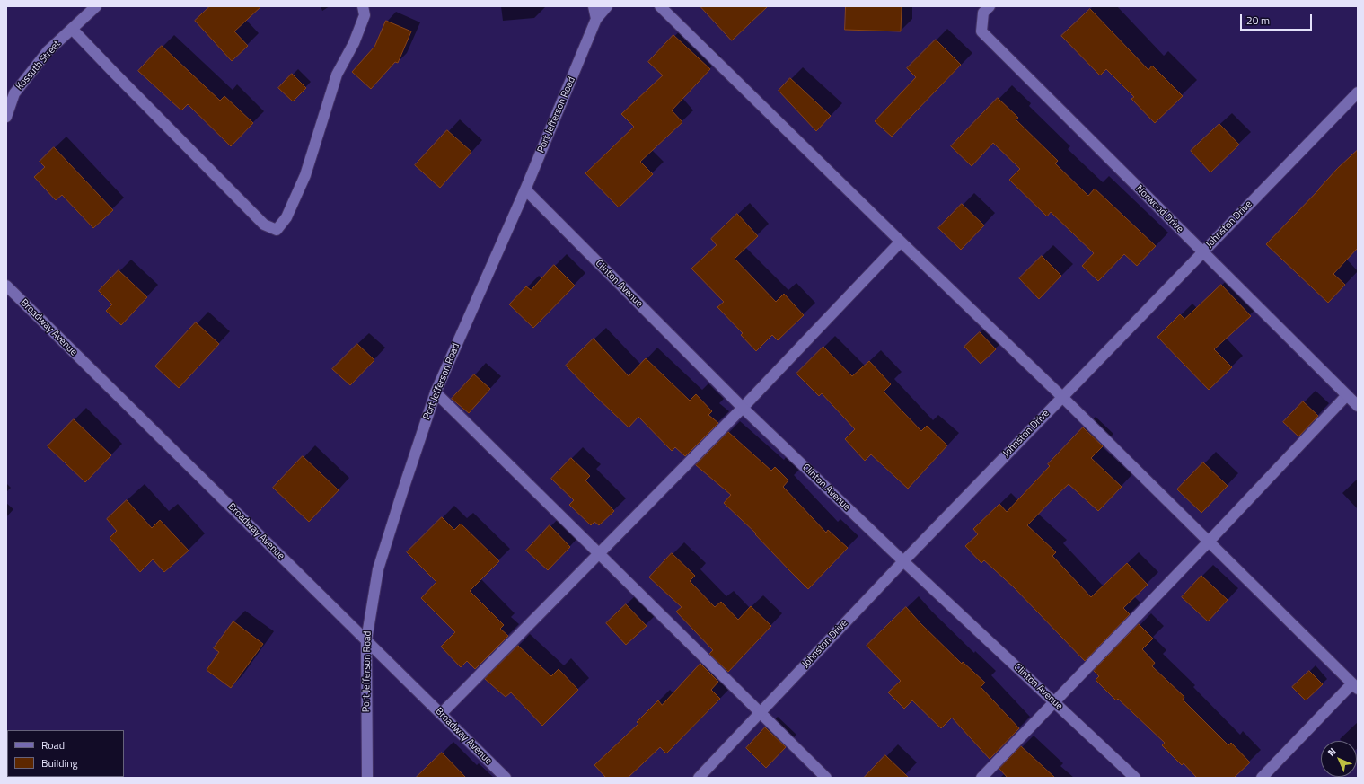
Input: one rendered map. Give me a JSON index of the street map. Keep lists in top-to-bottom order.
{
  "streets": {
    "street": [
      "Kossuth Street",
      "Port Jefferson Road",
      "Norwood Drive",
      "Johnston Drive",
      "Clinton Avenue",
      "Broadway Avenue"
    ]
  },
  "crossings": [
    ["Port Jefferson Road", "Clinton Avenue"],
    ["Port Jefferson Road", "Broadway Avenue"],
    ["Norwood Drive", "Johnston Drive"],
    ["Johnston Drive", "Clinton Avenue"]
  ],
  "legend": ["Road", "Building"],
  "scale_bar": "20 m",
  "north": "top left"
}
